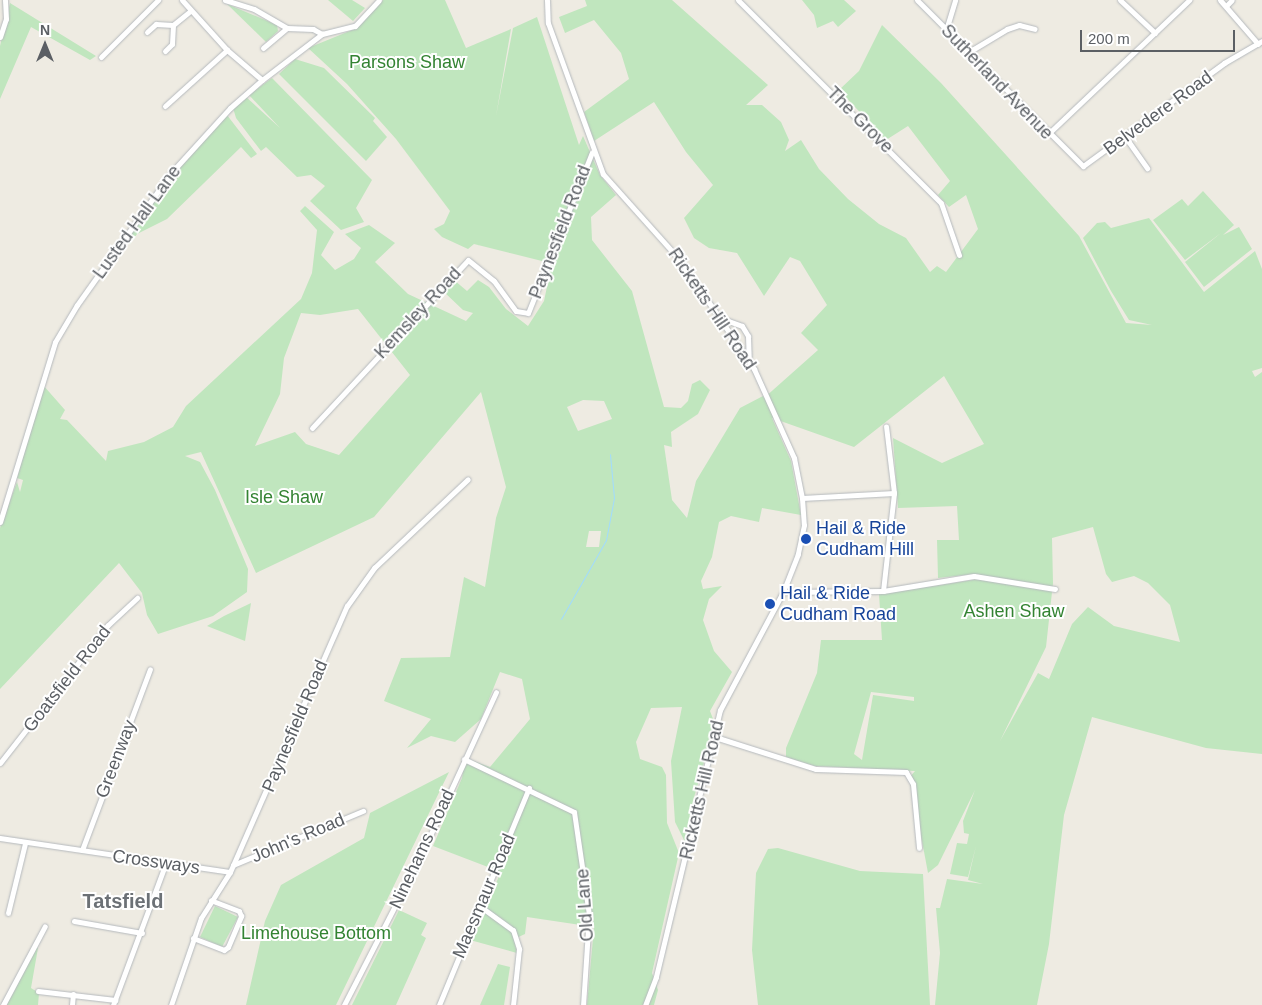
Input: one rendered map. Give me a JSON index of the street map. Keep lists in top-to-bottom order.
{
  "streets": {
    "street": [
      "Sutherland Avenue",
      "Belvedere Road",
      "The Grove",
      "Lusted Hall Lane",
      "Paynesfield Road",
      "Ricketts Hill Road",
      "Kemsley Road",
      "Goatsfield Road",
      "Greenway",
      "John's Road",
      "Ninehams Road",
      "Crossways",
      "Maesmaur Road",
      "Old Lane"
    ]
  },
  "crossings": [
    ["Sutherland Avenue", "Belvedere Road"],
    ["Paynesfield Road", "Ricketts Hill Road"],
    ["Paynesfield Road", "Kemsley Road"],
    ["Paynesfield Road", "John's Road"],
    ["Paynesfield Road", "Crossways"],
    ["Greenway", "Crossways"],
    ["Maesmaur Road", "Old Lane"]
  ],
  "districts": ["Tatsfield"],
  "parks": [
    "Parsons Shaw",
    "Isle Shaw",
    "Ashen Shaw",
    "Limehouse Bottom"
  ],
  "places": ["Hail & Ride Cudham Hill", "Hail & Ride Cudham Road"],
  "scale_bar": "200 m",
  "north": "top"
}
